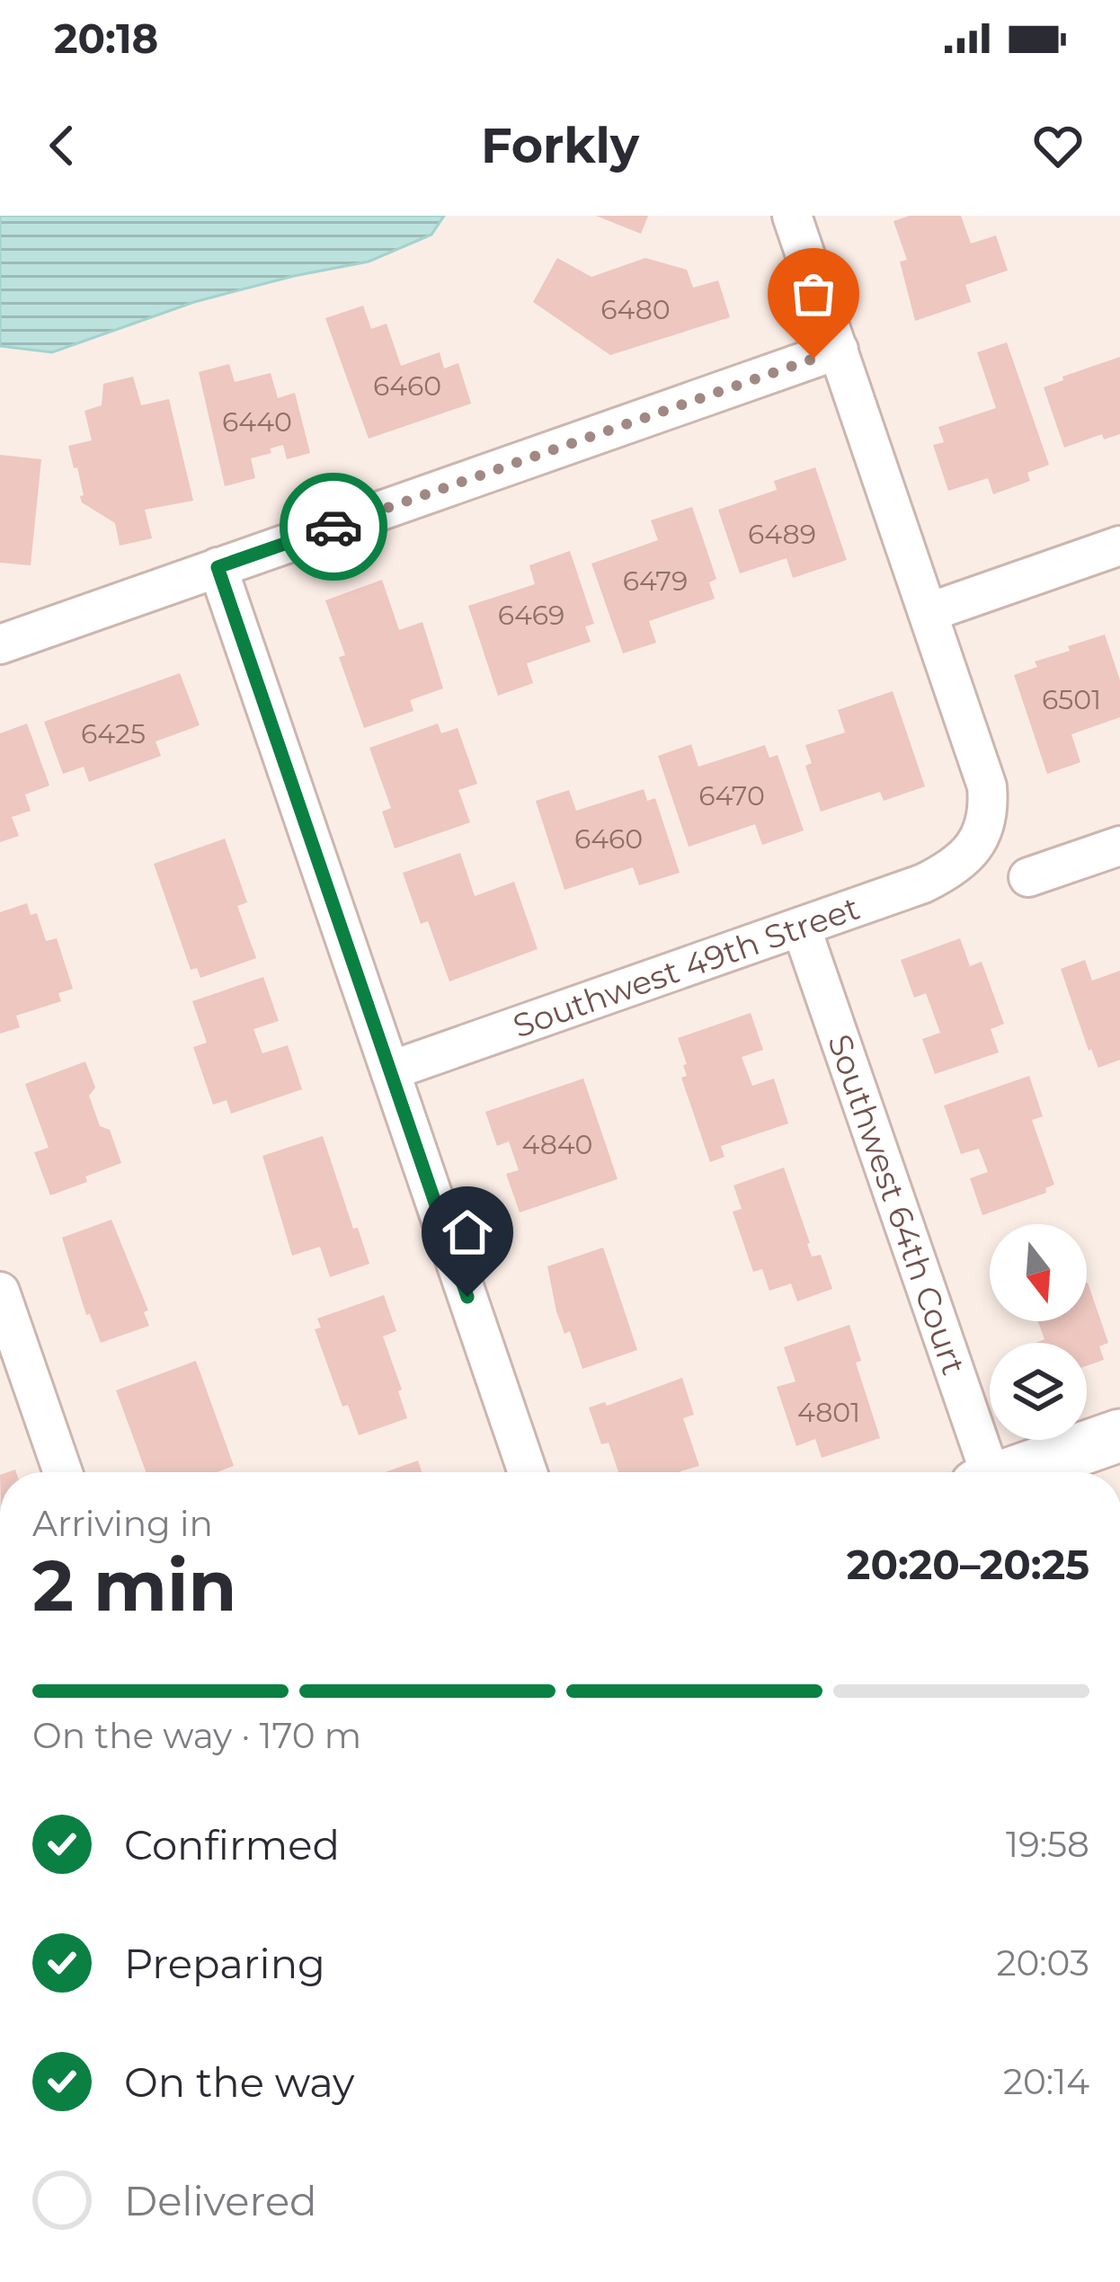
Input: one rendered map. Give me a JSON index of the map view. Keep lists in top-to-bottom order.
{
  "streets": {
    "street": ["Southwest 49th Street", "Southwest 64th Court"]
  },
  "crossings": [
    ["Southwest 49th Street", "Southwest 64th Court"]
  ],
  "house_numbers": [
    "6480",
    "6460",
    "6440",
    "6489",
    "6479",
    "6469",
    "6501",
    "6425",
    "6470",
    "6460",
    "4840",
    "4801"
  ],
  "north": "bottom",
  "page": {
    "status": "20:18",
    "header": "Forkly",
    "heading": ["2 min", "Arriving in", "20:20–20:25"],
    "bar": "On the way · 170 m",
    "list": [
      ["Confirmed", "19:58"],
      ["Preparing", "20:03"],
      ["On the way", "20:14"],
      "Delivered"
    ]
  }
}
